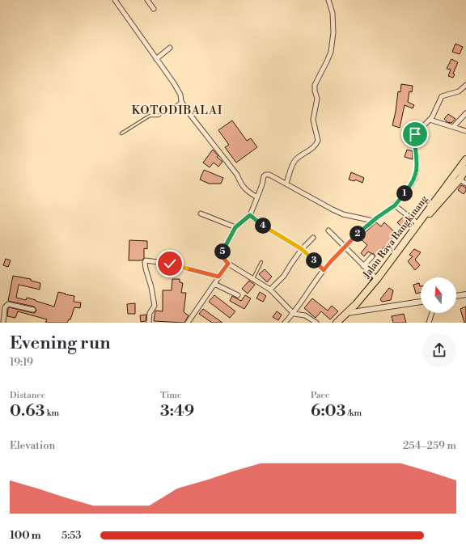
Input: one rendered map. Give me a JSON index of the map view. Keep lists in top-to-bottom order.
{
  "streets": {
    "highway": ["Jalan Raya Bangkinang"]
  },
  "districts": ["KOTODIBALAI"],
  "north": "top",
  "page": {
    "pins": [
      "1",
      "4",
      "2",
      "5",
      "3"
    ],
    "heading": ["Evening run", "19:19"],
    "stats": [
      ["Distance", "0.63 km"],
      ["Time", "3:49"],
      ["Pace", "6:03 /km"]
    ],
    "chart": ["Elevation", "254–259 m"],
    "list": [
      {
        "name": "100 m",
        "note": "5:53"
      }
    ]
  }
}
